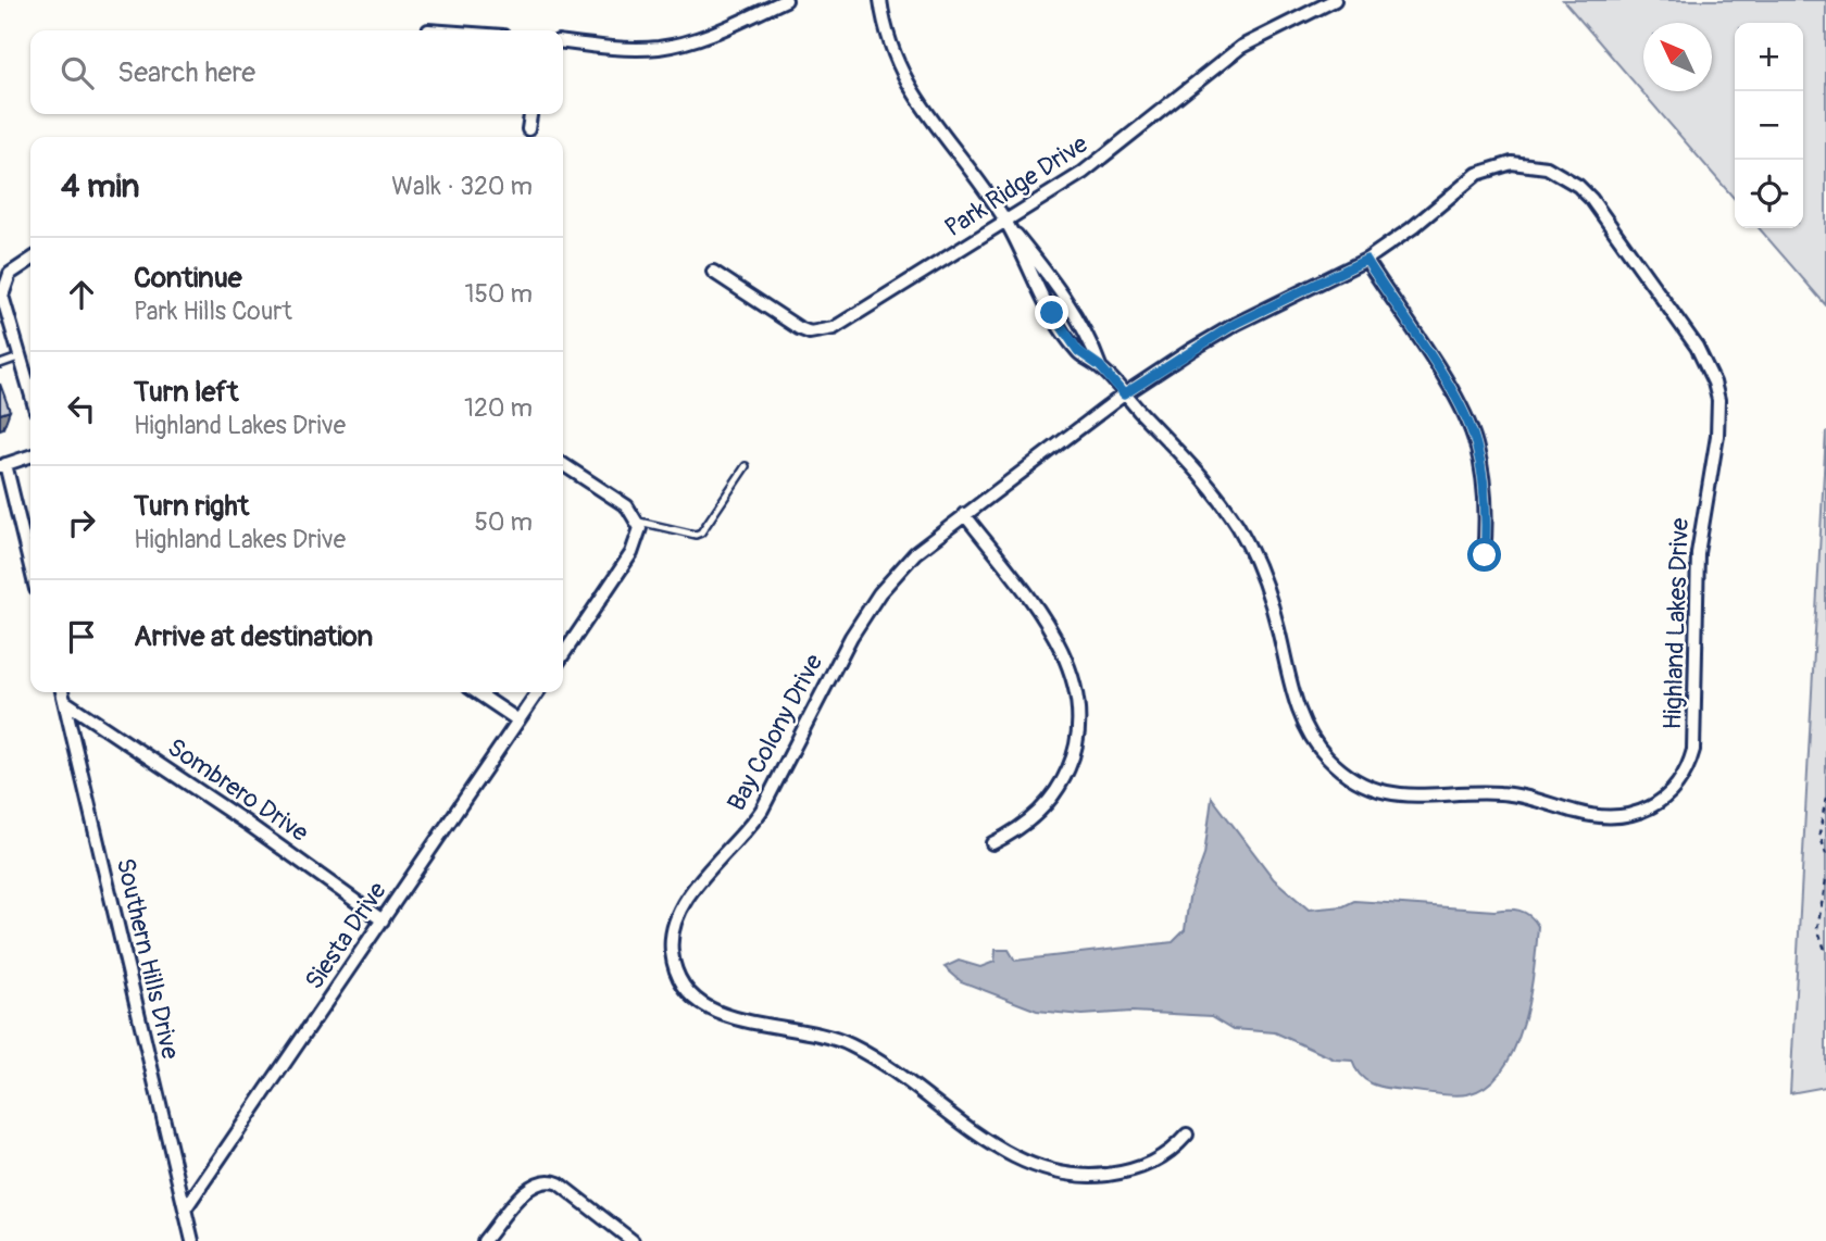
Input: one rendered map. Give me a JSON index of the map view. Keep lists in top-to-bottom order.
{
  "streets": {
    "street": [
      "Park Ridge Drive",
      "Highland Lakes Drive",
      "Bay Colony Drive",
      "Sombrero Drive",
      "Siesta Drive",
      "Southern Hills Drive"
    ]
  },
  "crossings": [
    ["Park Ridge Drive", "Highland Lakes Drive"],
    ["Highland Lakes Drive", "Bay Colony Drive"],
    ["Sombrero Drive", "Siesta Drive"],
    ["Sombrero Drive", "Southern Hills Drive"],
    ["Siesta Drive", "Southern Hills Drive"]
  ],
  "north": "top left",
  "page": {
    "map_buttons": ["+", "−"],
    "search": "Search here",
    "heading": ["4 min", "Walk · 320 m"],
    "list": [
      ["Continue", "Park Hills Court", "150 m"],
      ["Turn left", "Highland Lakes Drive", "120 m"],
      ["Turn right", "Highland Lakes Drive", "50 m"],
      "Arrive at destination"
    ]
  }
}
